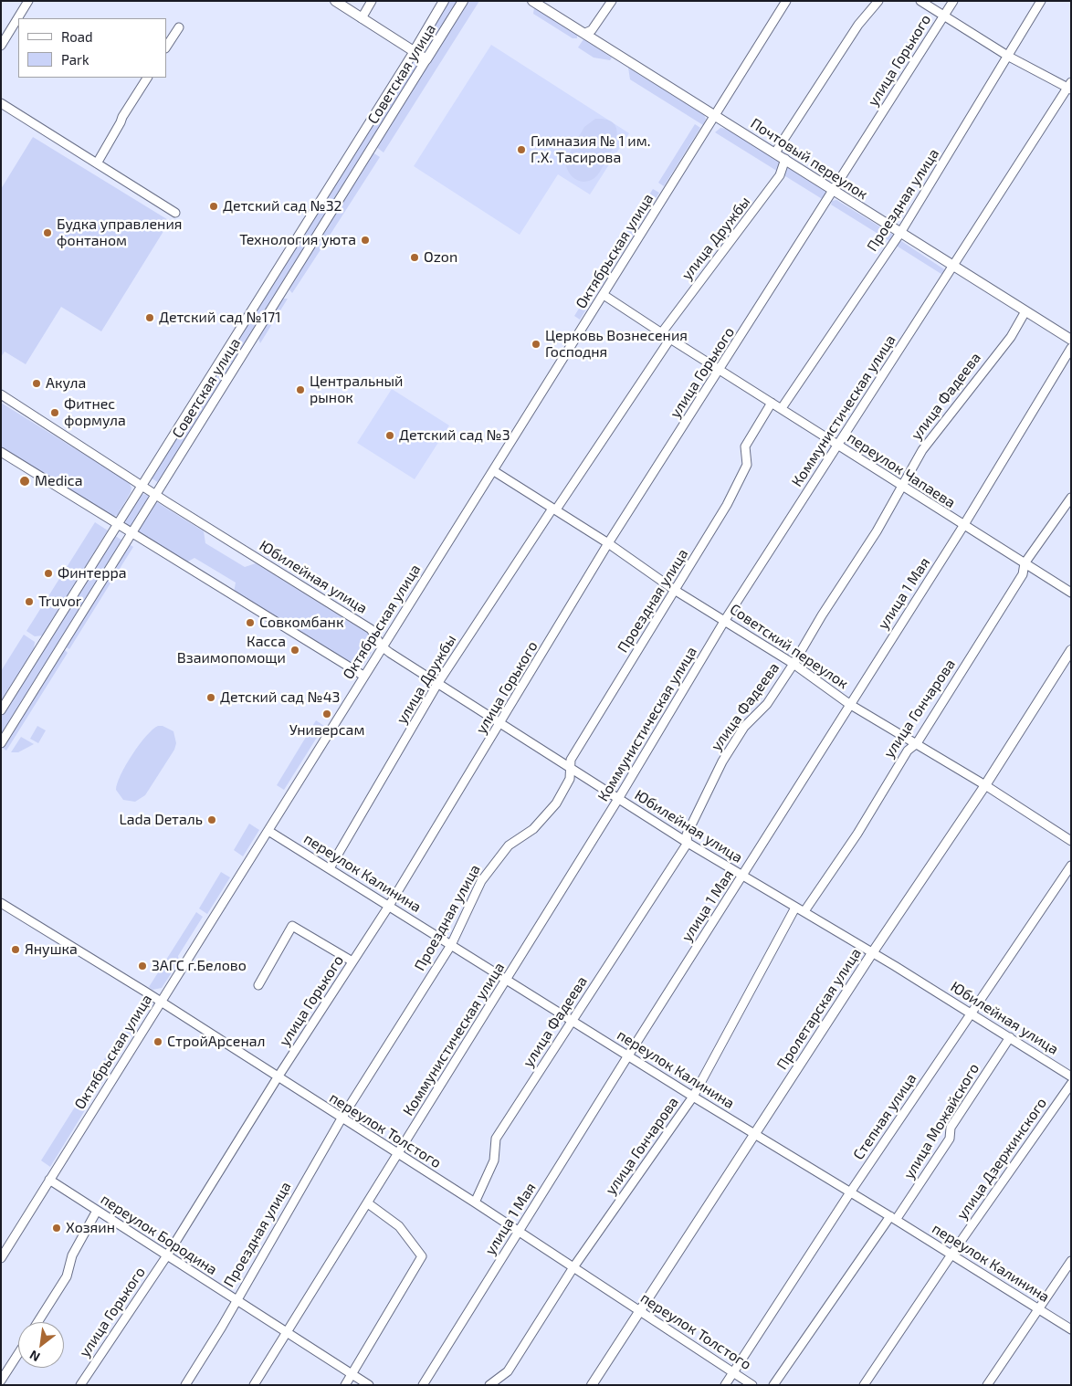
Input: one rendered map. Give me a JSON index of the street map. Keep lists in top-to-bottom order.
{
  "streets": {
    "main road": ["Советская улица", "Почтовый переулок", "Пролетарская улица"],
    "street": [
      "улица Горького",
      "Проездная улица",
      "улица Дружбы",
      "Октябрьская улица",
      "улица Фадеева",
      "Коммунистическая улица",
      "переулок Чапаева",
      "Юбилейная улица",
      "улица 1 Мая",
      "Советский переулок",
      "улица Гончарова",
      "переулок Калинина",
      "Степная улица",
      "улица Можайского",
      "переулок Толстого",
      "улица Дзержинского",
      "переулок Бородина"
    ]
  },
  "crossings": [
    ["улица Горького", "Почтовый переулок"],
    ["улица Горького", "переулок Чапаева"],
    ["улица Горького", "Юбилейная улица"],
    ["улица Горького", "Советский переулок"],
    ["улица Горького", "переулок Калинина"],
    ["улица Горького", "переулок Толстого"],
    ["улица Горького", "переулок Бородина"],
    ["Советская улица", "Юбилейная улица"],
    ["Почтовый переулок", "Проездная улица"],
    ["Почтовый переулок", "улица Дружбы"],
    ["Почтовый переулок", "Октябрьская улица"],
    ["Почтовый переулок", "улица Фадеева"],
    ["Почтовый переулок", "Коммунистическая улица"],
    ["Проездная улица", "переулок Чапаева"],
    ["Проездная улица", "Юбилейная улица"],
    ["Проездная улица", "Советский переулок"],
    ["Проездная улица", "переулок Калинина"],
    ["Проездная улица", "переулок Толстого"],
    ["Проездная улица", "переулок Бородина"],
    ["улица Дружбы", "переулок Чапаева"],
    ["улица Дружбы", "Юбилейная улица"],
    ["улица Дружбы", "Советский переулок"],
    ["улица Дружбы", "переулок Калинина"],
    ["Октябрьская улица", "переулок Чапаева"],
    ["Октябрьская улица", "Юбилейная улица"],
    ["Октябрьская улица", "Советский переулок"],
    ["Октябрьская улица", "переулок Калинина"],
    ["Октябрьская улица", "переулок Толстого"],
    ["Октябрьская улица", "переулок Бородина"],
    ["улица Фадеева", "переулок Чапаева"],
    ["улица Фадеева", "Юбилейная улица"],
    ["улица Фадеева", "Советский переулок"],
    ["улица Фадеева", "переулок Калинина"],
    ["улица Фадеева", "переулок Толстого"],
    ["Коммунистическая улица", "переулок Чапаева"],
    ["Коммунистическая улица", "Юбилейная улица"],
    ["Коммунистическая улица", "Советский переулок"],
    ["Коммунистическая улица", "переулок Калинина"],
    ["Коммунистическая улица", "переулок Толстого"],
    ["Коммунистическая улица", "переулок Бородина"],
    ["переулок Чапаева", "улица 1 Мая"],
    ["переулок Чапаева", "улица Гончарова"],
    ["Юбилейная улица", "улица 1 Мая"],
    ["Юбилейная улица", "улица Гончарова"],
    ["Юбилейная улица", "Пролетарская улица"],
    ["Юбилейная улица", "Степная улица"],
    ["Юбилейная улица", "улица Можайского"],
    ["улица 1 Мая", "Советский переулок"],
    ["улица 1 Мая", "переулок Калинина"],
    ["улица 1 Мая", "переулок Толстого"],
    ["Советский переулок", "улица Гончарова"],
    ["Советский переулок", "Пролетарская улица"],
    ["улица Гончарова", "переулок Калинина"],
    ["улица Гончарова", "переулок Толстого"],
    ["переулок Калинина", "Пролетарская улица"],
    ["переулок Калинина", "Степная улица"],
    ["переулок Калинина", "улица Можайского"],
    ["переулок Калинина", "улица Дзержинского"],
    ["Пролетарская улица", "переулок Толстого"],
    ["Степная улица", "переулок Толстого"]
  ],
  "places": [
    "Гимназия № 1 им. Г.Х. Тасирова",
    "Детский сад №32",
    "Будка управления фонтаном",
    "Технология уюта",
    "Ozon",
    "Детский сад №171",
    "Церковь Вознесения Господня",
    "Акула",
    "Центральный рынок",
    "Фитнес формула",
    "Детский сад №3",
    "Mеdica",
    "Финтерра",
    "Truvor",
    "Совкомбанк",
    "Касса Взаимопомощи",
    "Детский сад №43",
    "Универсам",
    "Lada Dеталь",
    "Янушка",
    "ЗАГС г.Белово",
    "СтройАрсенал",
    "Хозяин"
  ],
  "legend": ["Road", "Park"],
  "north": "bottom left"
}
